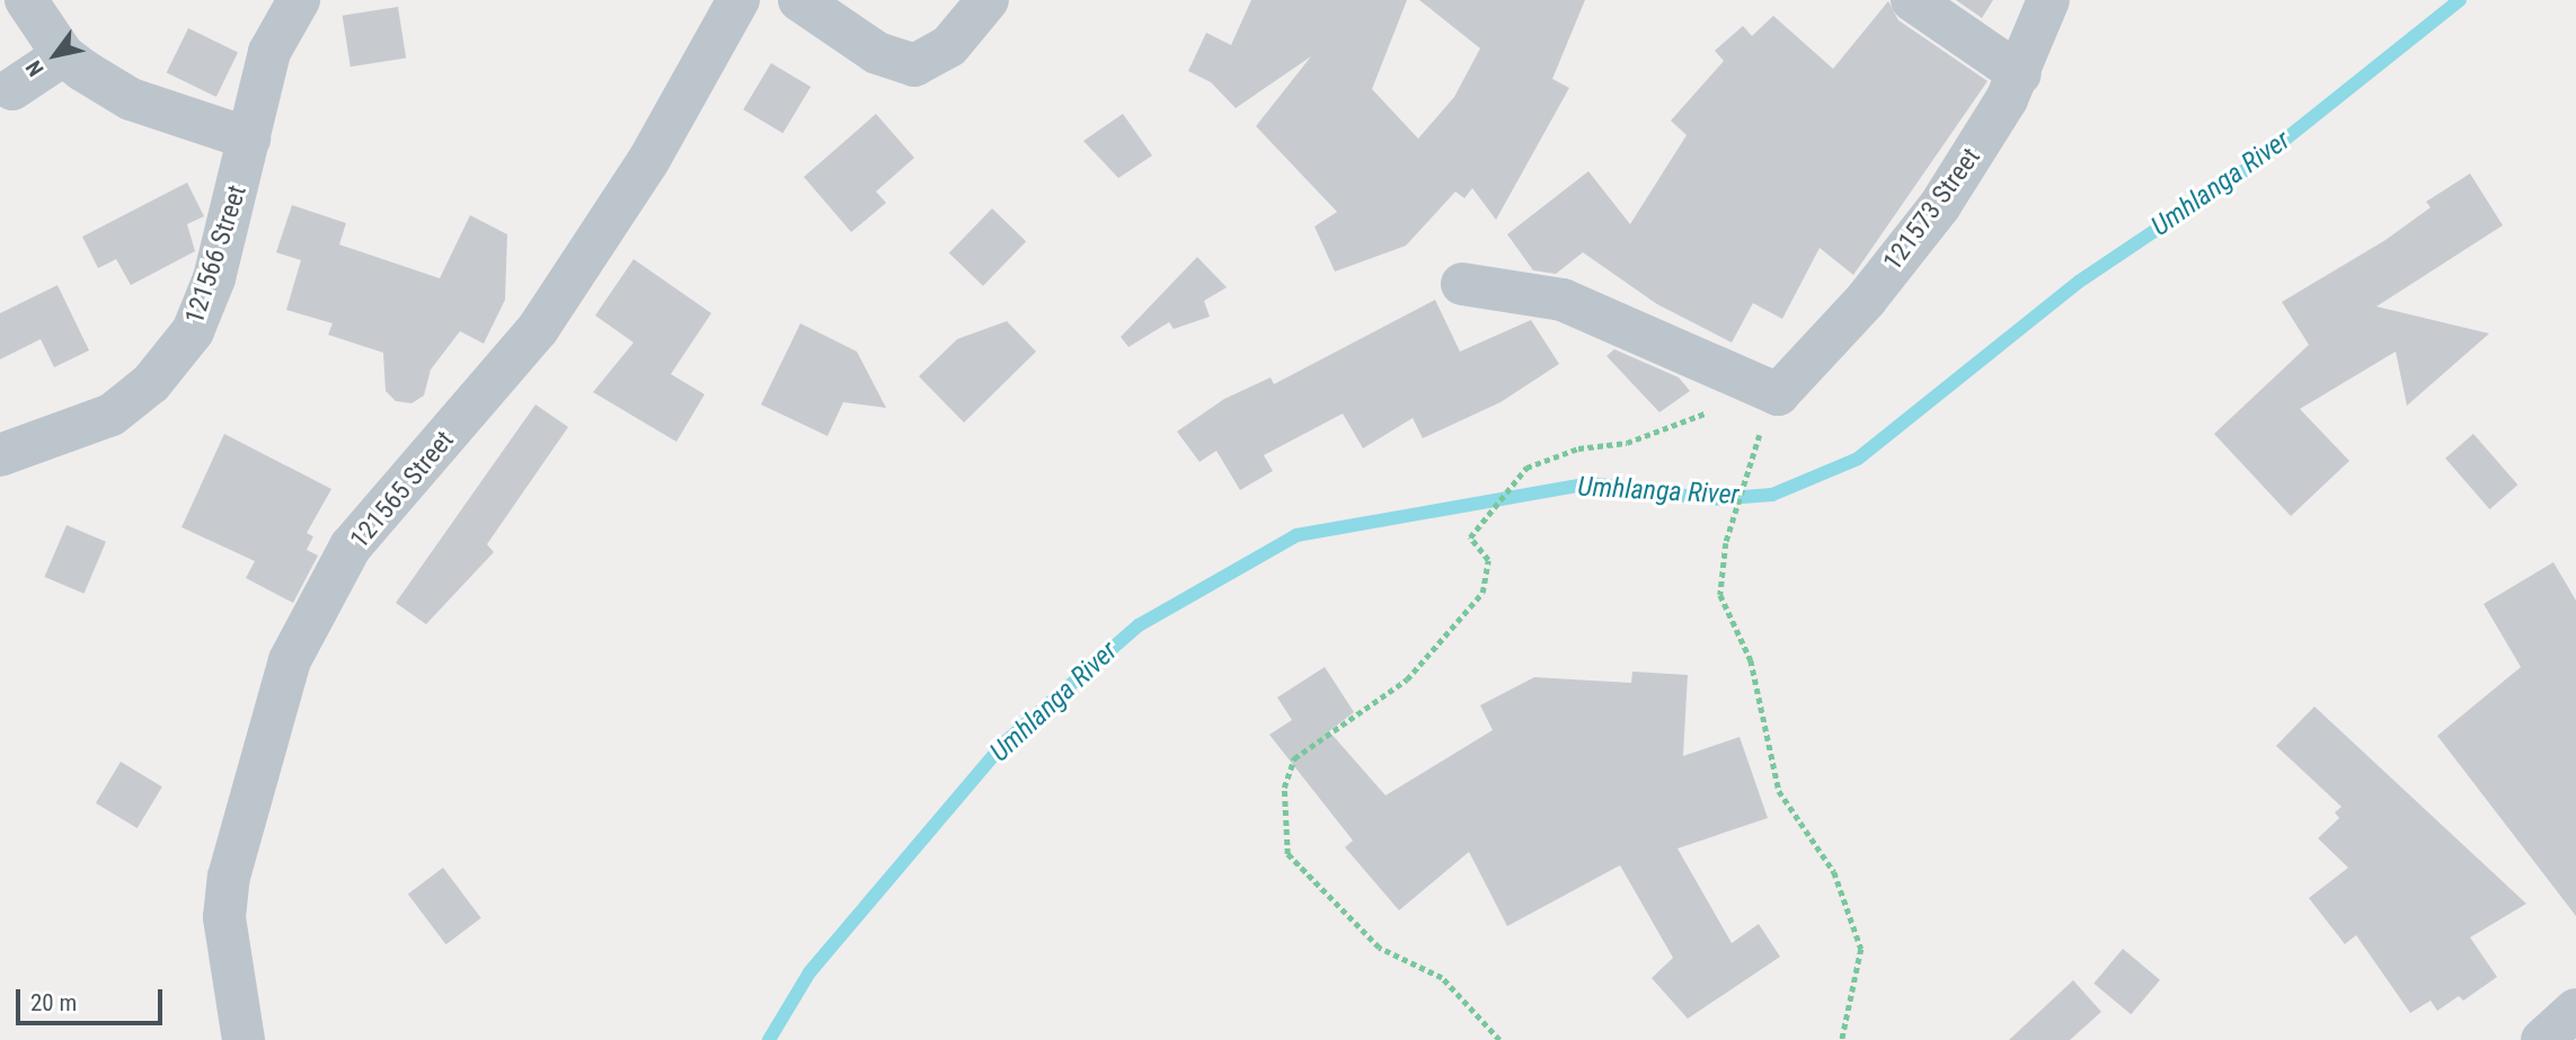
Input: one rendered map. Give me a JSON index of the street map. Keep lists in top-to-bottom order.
{
  "streets": {
    "street": ["121573 Street", "121566 Street", "121565 Street"]
  },
  "water": ["Umhlanga River"],
  "scale_bar": "20 m",
  "north": "bottom left"
}
